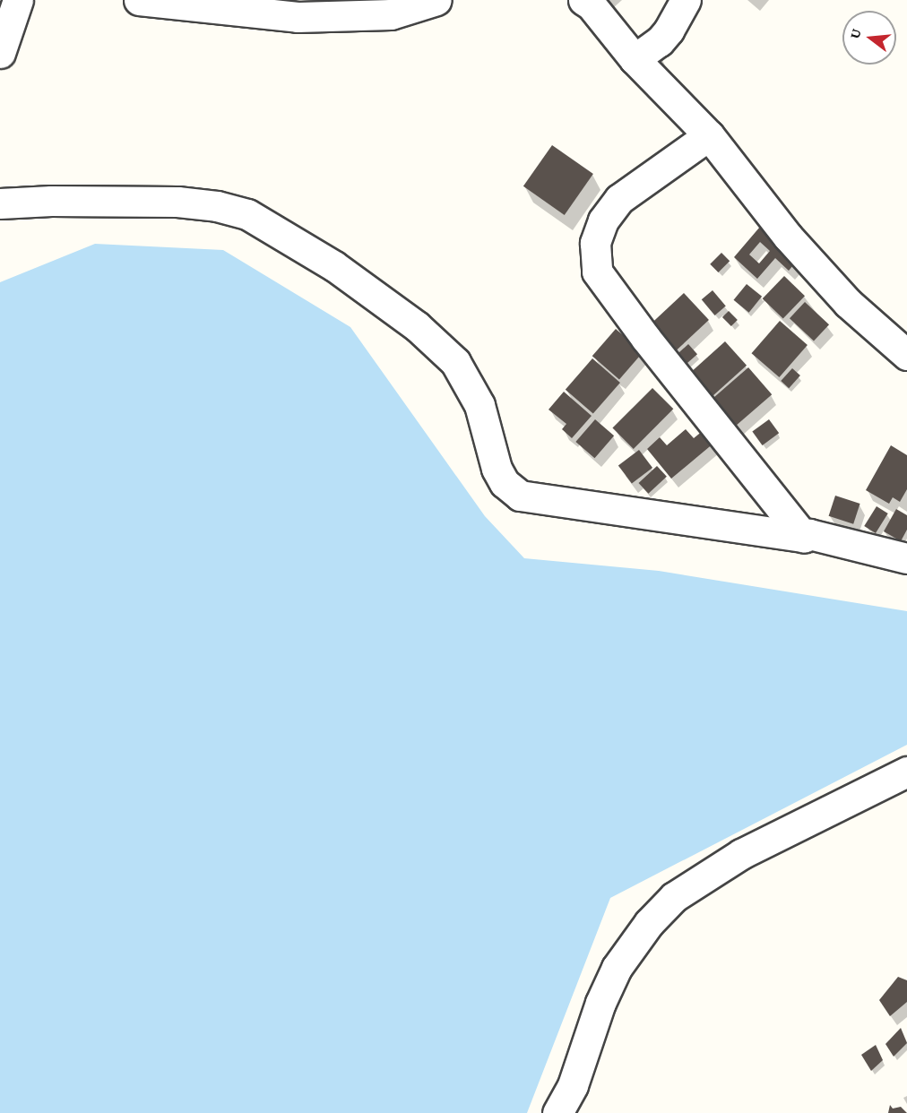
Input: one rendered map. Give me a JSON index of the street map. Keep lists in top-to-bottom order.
{
  "north": "left"
}
